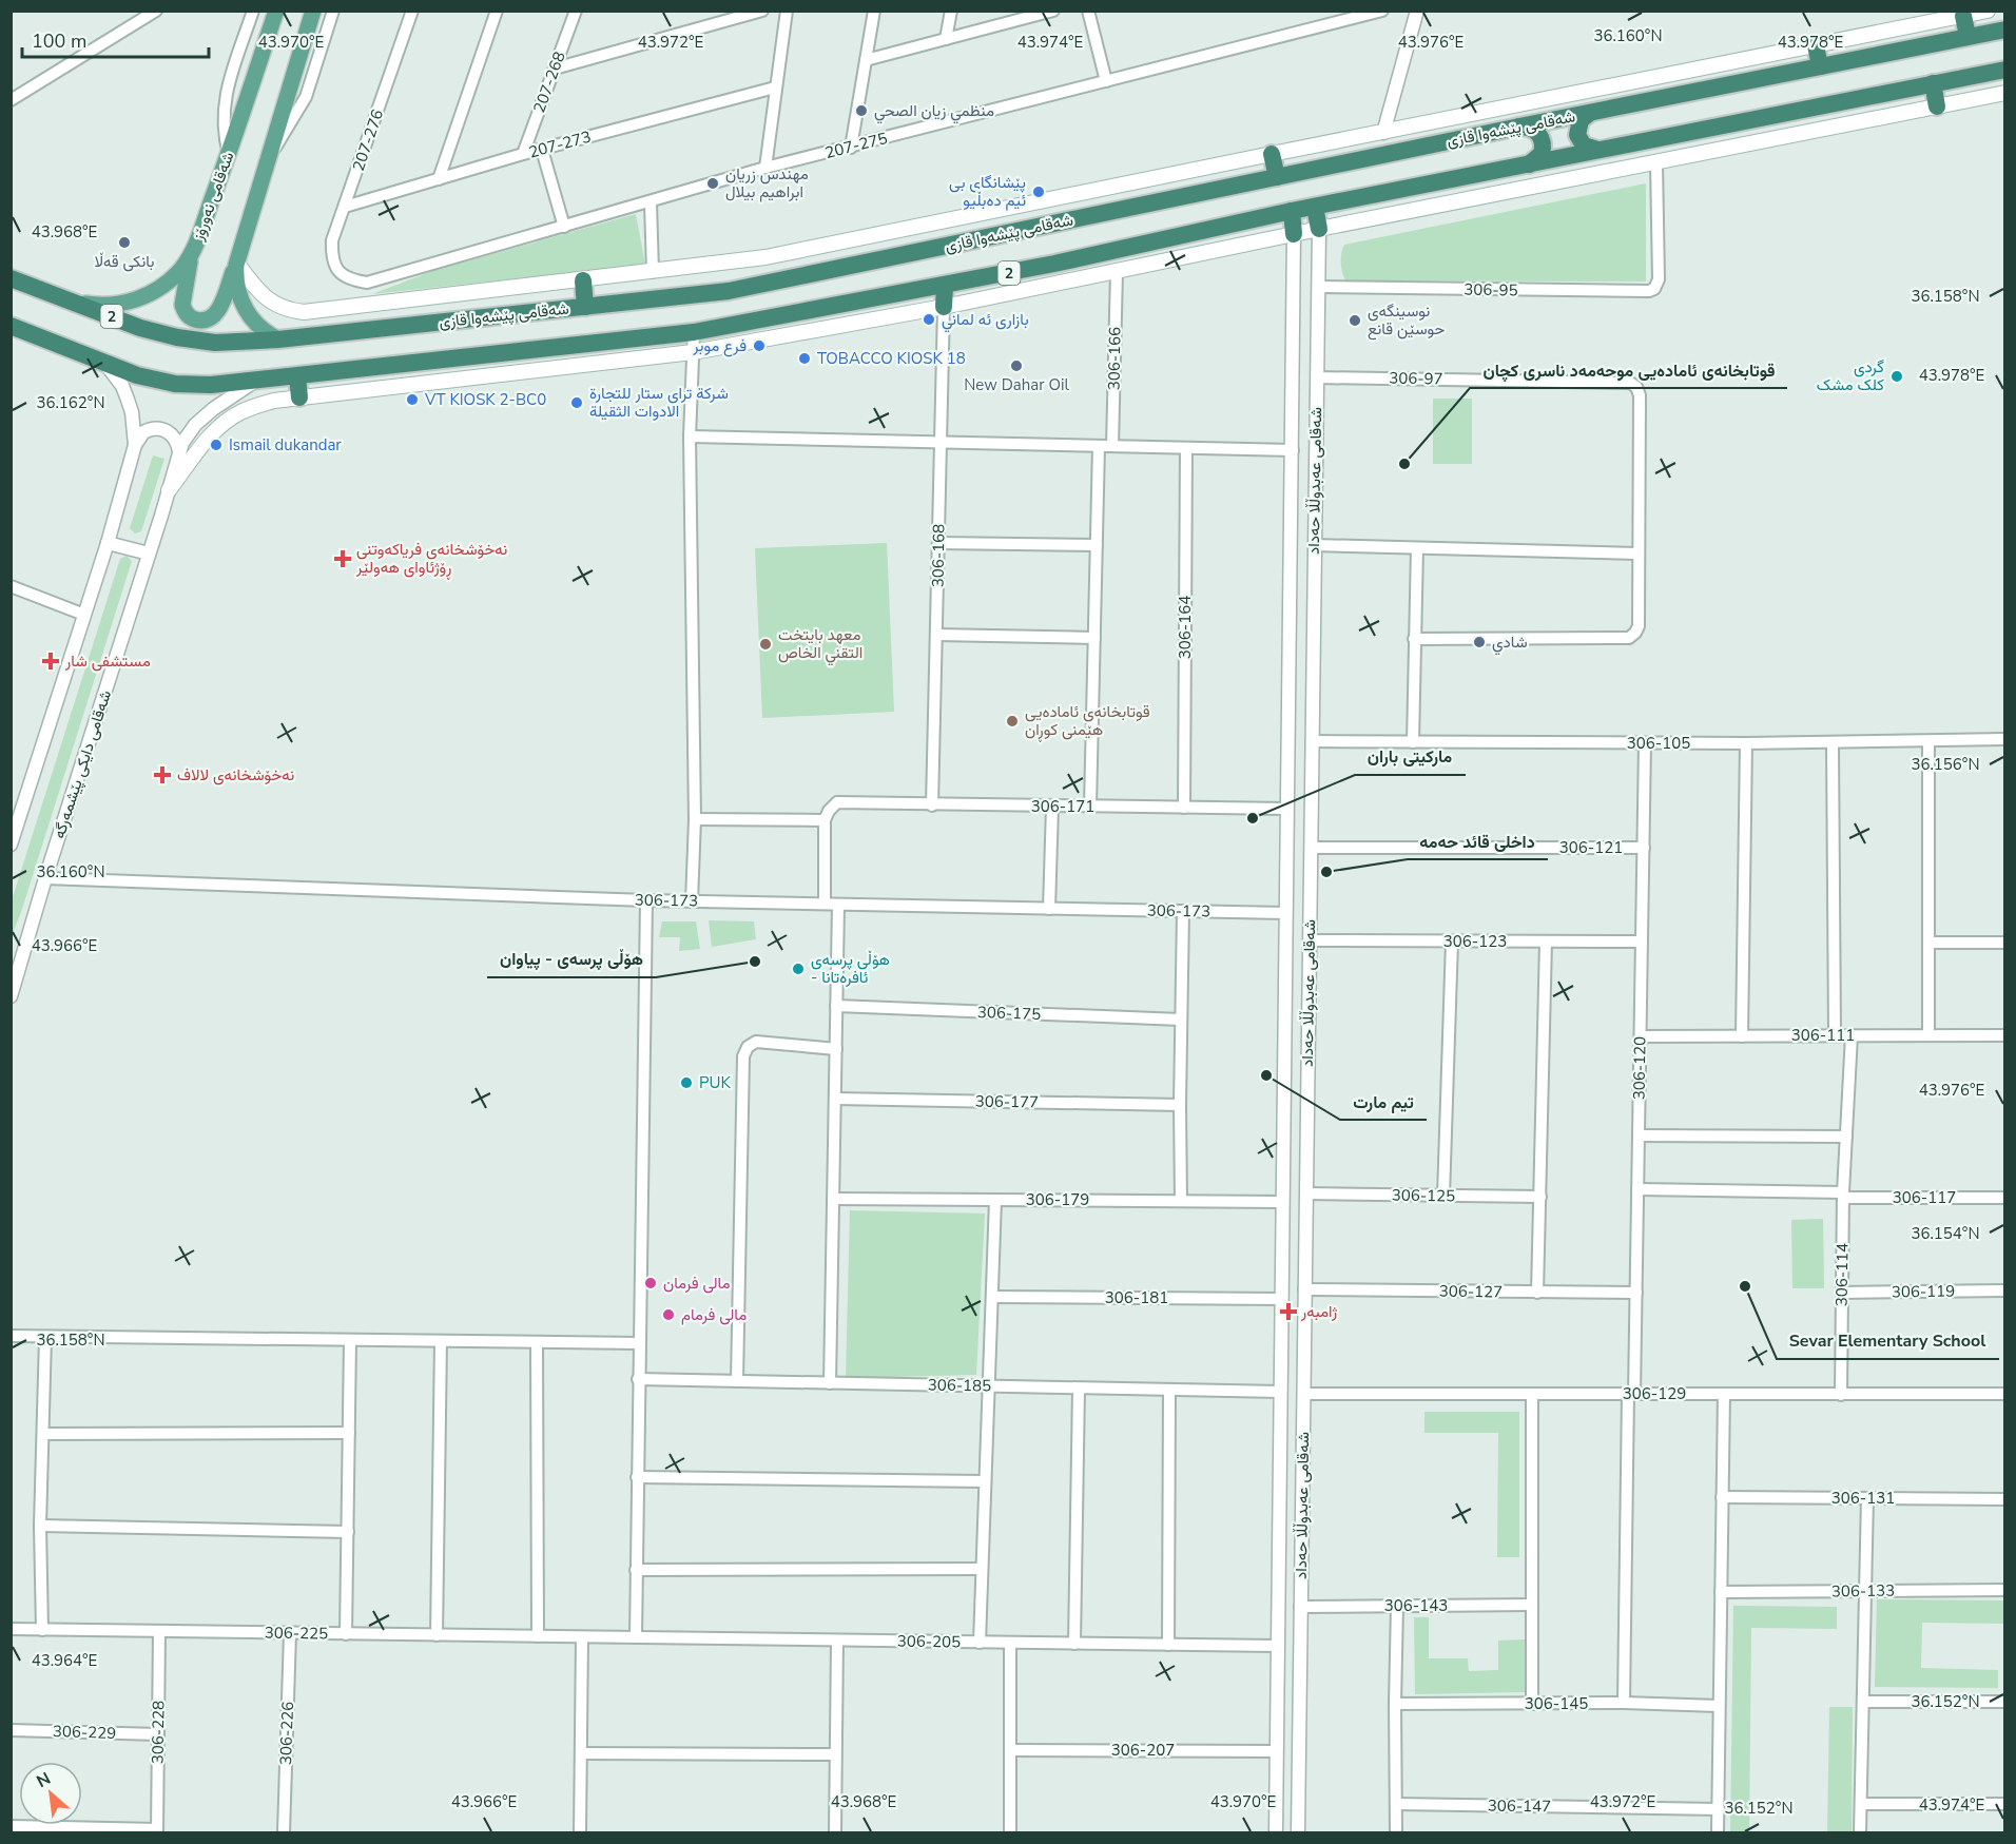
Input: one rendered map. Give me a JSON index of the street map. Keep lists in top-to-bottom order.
{
  "streets": {
    "highway": ["شەقامی پێشەوا قازی", "2"],
    "main road": ["شەقامی نەورۆز"],
    "street": [
      "207-268",
      "207-276",
      "207-273",
      "207-275",
      "306-95",
      "306-166",
      "306-97",
      "شەقامی عەبدوڵڵا حەداد",
      "306-168",
      "306-164",
      "306-105",
      "شەقامی دایکی پێشمەرگە",
      "306-171",
      "306-121",
      "306-173",
      "306-123",
      "306-175",
      "306-111",
      "306-120",
      "306-177",
      "306-125",
      "306-117",
      "306-179",
      "306-114",
      "306-127",
      "306-119",
      "306-181",
      "306-185",
      "306-129",
      "306-131",
      "306-133",
      "306-143",
      "306-225",
      "306-205",
      "306-145",
      "306-229",
      "306-228",
      "306-226",
      "306-207",
      "306-147"
    ]
  },
  "crossings": [
    ["207-268", "207-273"],
    ["شەقامی پێشەوا قازی", "شەقامی نەورۆز"],
    ["207-276", "207-273"],
    ["207-276", "207-275"],
    ["2", "شەقامی دایکی پێشمەرگە"],
    ["306-95", "شەقامی عەبدوڵڵا حەداد"],
    ["306-97", "شەقامی عەبدوڵڵا حەداد"],
    ["شەقامی عەبدوڵڵا حەداد", "306-105"],
    ["شەقامی عەبدوڵڵا حەداد", "306-171"],
    ["شەقامی عەبدوڵڵا حەداد", "306-121"],
    ["شەقامی عەبدوڵڵا حەداد", "306-173"],
    ["شەقامی عەبدوڵڵا حەداد", "306-123"],
    ["شەقامی عەبدوڵڵا حەداد", "306-125"],
    ["شەقامی عەبدوڵڵا حەداد", "306-179"],
    ["شەقامی عەبدوڵڵا حەداد", "306-127"],
    ["شەقامی عەبدوڵڵا حەداد", "306-181"],
    ["شەقامی عەبدوڵڵا حەداد", "306-185"],
    ["شەقامی عەبدوڵڵا حەداد", "306-129"],
    ["شەقامی عەبدوڵڵا حەداد", "306-143"],
    ["شەقامی عەبدوڵڵا حەداد", "306-205"],
    ["شەقامی عەبدوڵڵا حەداد", "306-207"],
    ["306-168", "306-171"],
    ["306-164", "306-171"],
    ["306-105", "306-120"],
    ["شەقامی دایکی پێشمەرگە", "306-173"],
    ["306-121", "306-120"],
    ["306-123", "306-120"],
    ["306-111", "306-120"],
    ["306-111", "306-114"],
    ["306-120", "306-117"],
    ["306-120", "306-127"],
    ["306-120", "306-129"],
    ["306-120", "306-145"],
    ["306-117", "306-114"],
    ["306-114", "306-119"],
    ["306-114", "306-129"],
    ["306-225", "306-205"],
    ["306-225", "306-228"],
    ["306-225", "306-226"],
    ["306-229", "306-228"]
  ],
  "places": {
    "other": [
      "منظمي زيان الصحي",
      "مهندس زريان ابراهيم بيلال",
      "پێشانگای بی ئیم دەبڵیو",
      "بانکی قەڵا",
      "بازارى ئه لماني",
      "نوسینگەی حوسێن قانع",
      "فرع موبر",
      "TOBACCO KIOSK 18",
      "New Dahar Oil",
      "گردی کلک مشک",
      "VT KIOSK 2-BC0",
      "شركة ترای ستار للتجارة الادوات الثقيلة",
      "Ismail dukandar",
      "قوتابخانەی ئامادەیی موحەمەد ناسری کچان",
      "شادي",
      "معهد بايتخت التقني الخاص",
      "قوتابخانەی ئامادەیی هێمنی کوڕان",
      "ماركيتى باران",
      "داخلی قائد حەمە",
      "هۆڵی پرسەی - پیاوان",
      "هۆڵی پرسەی - ئافرەتانا",
      "تيم مارت",
      "PUK",
      "مالى فرمان",
      "Sevar Elementary School",
      "مالى فرمام"
    ],
    "health": [
      "نەخۆشخانەی فریاکەوتنی ڕۆژئاوای هەولێر",
      "مستشفى شار",
      "نەخۆشخانەی لالاف",
      "ژامبەر"
    ]
  },
  "scale_bar": "100 m",
  "north": "top left",
  "coordinates": [
    "36.160°N",
    "43.970°E",
    "43.972°E",
    "43.974°E",
    "43.976°E",
    "43.978°E",
    "43.968°E",
    "36.158°N",
    "36.162°N",
    "36.156°N",
    "43.966°E",
    "36.154°N",
    "43.964°E",
    "36.152°N"
  ]
}
